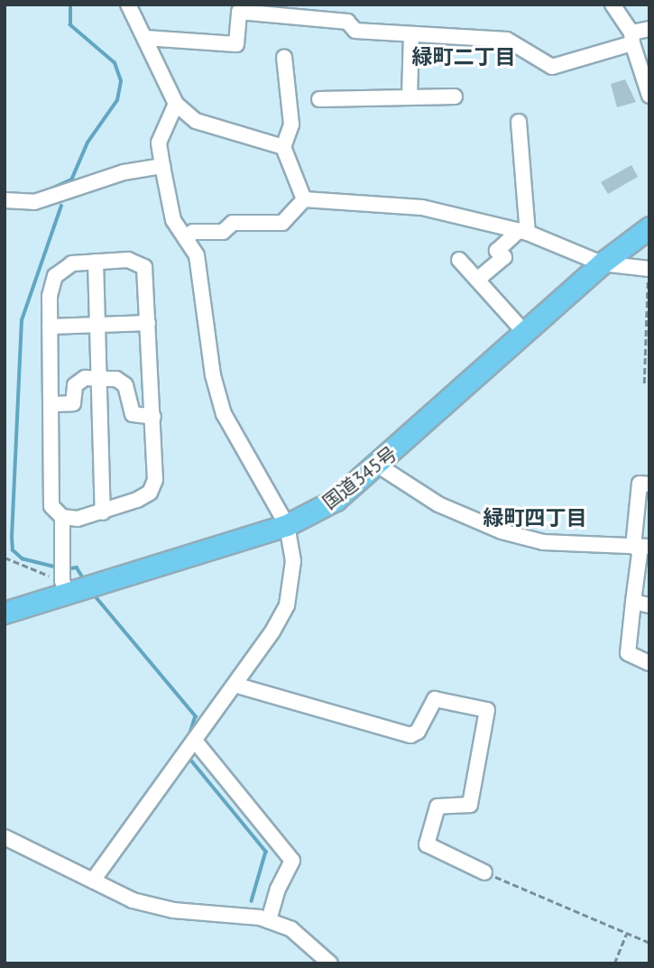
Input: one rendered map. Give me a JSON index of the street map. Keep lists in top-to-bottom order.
{
  "streets": {
    "highway": ["国道345号"]
  },
  "districts": ["緑町二丁目", "緑町四丁目"]
}
